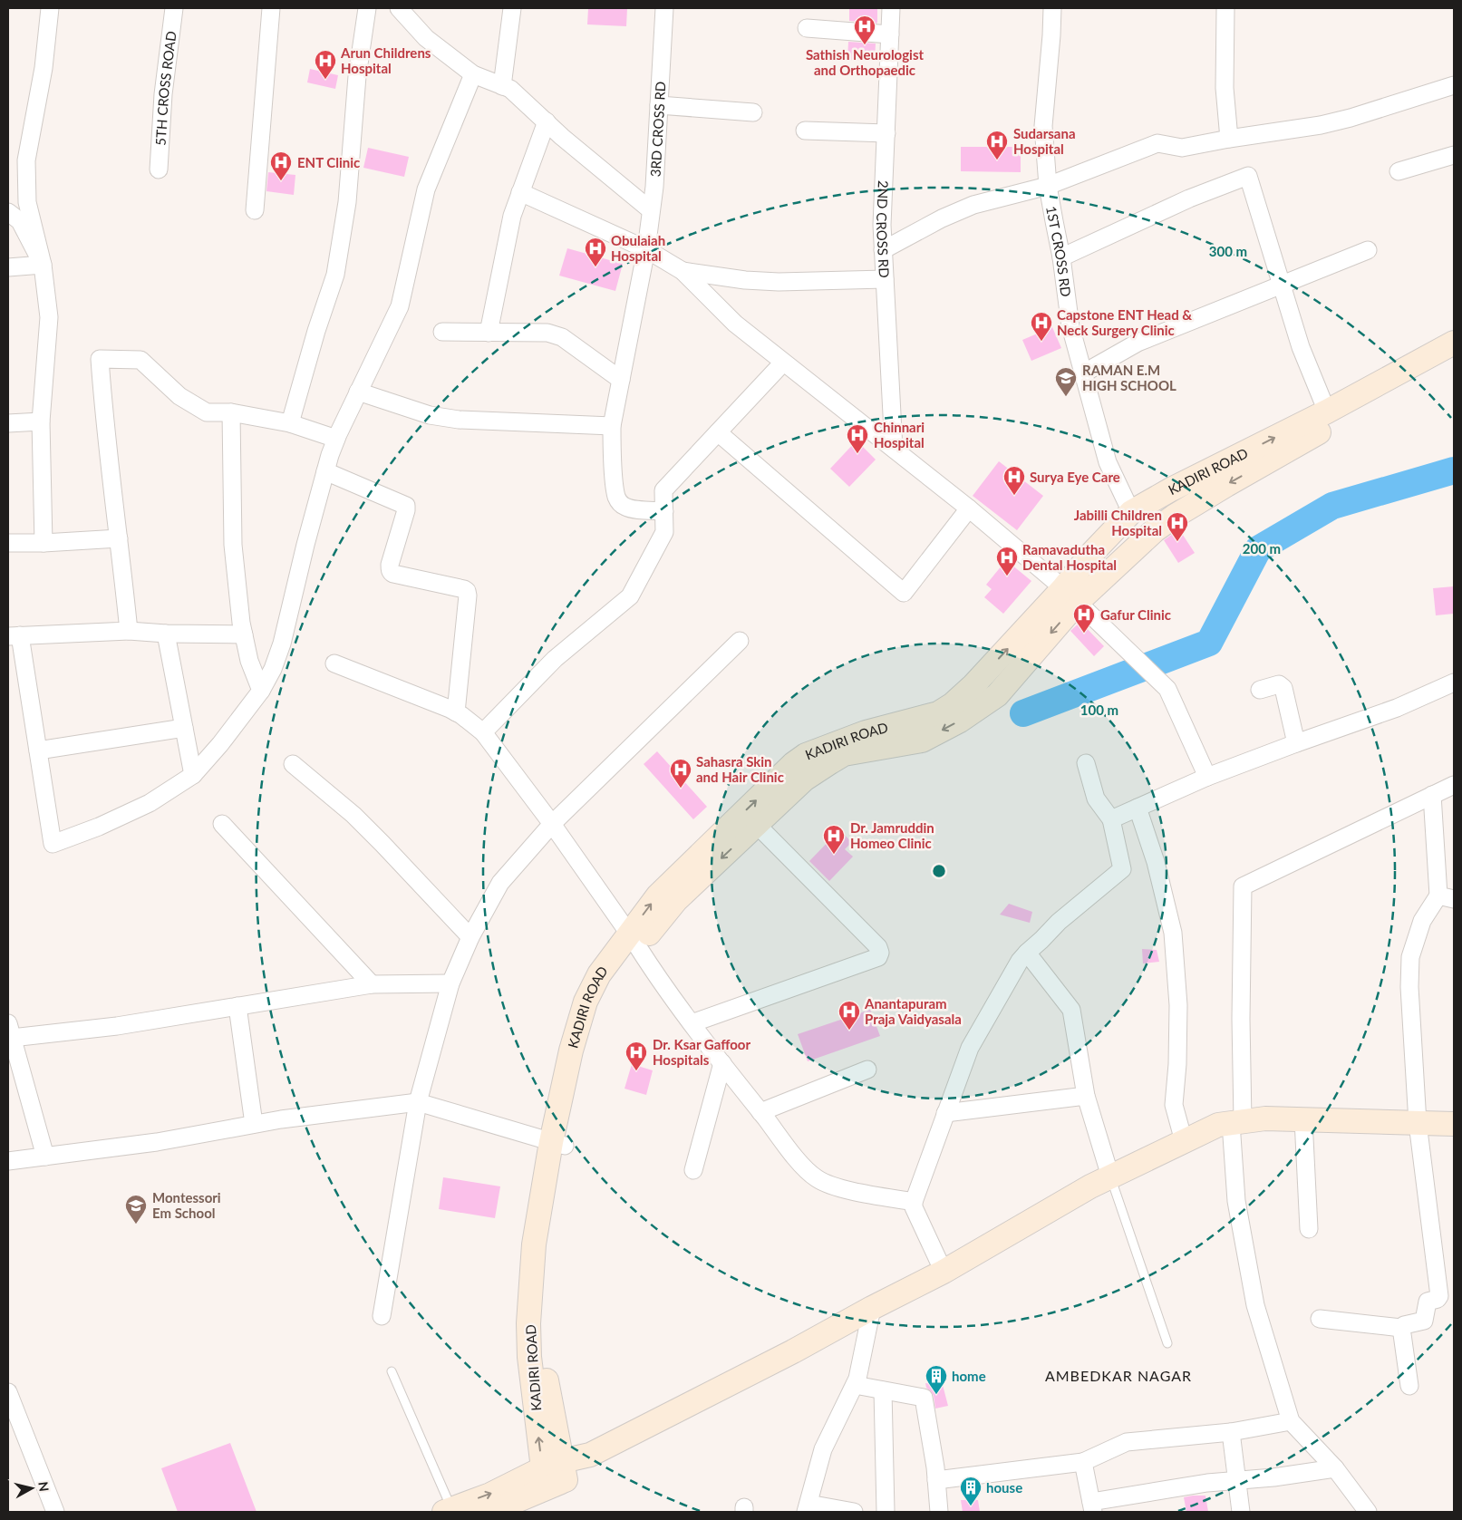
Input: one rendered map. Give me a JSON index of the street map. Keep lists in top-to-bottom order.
{
  "streets": {
    "main road": ["KADIRI ROAD"],
    "street": [
      "5TH CROSS ROAD",
      "3RD CROSS RD",
      "2ND CROSS RD",
      "1ST CROSS RD"
    ]
  },
  "crossings": [
    ["1ST CROSS RD", "KADIRI ROAD"]
  ],
  "districts": ["AMBEDKAR NAGAR"],
  "places": {
    "hospital": [
      "Sathish Neurologist and Orthopaedic",
      "Arun Childrens Hospital",
      "Sudarsana Hospital",
      "ENT Clinic",
      "Obulaiah Hospital",
      "Capstone ENT Head & Neck Surgery Clinic",
      "Chinnari Hospital",
      "Surya Eye Care",
      "Jabilli Children Hospital",
      "Ramavadutha Dental Hospital",
      "Gafur Clinic",
      "Sahasra Skin and Hair Clinic",
      "Dr. Jamruddin Homeo Clinic",
      "Anantapuram Praja Vaidyasala",
      "Dr. Ksar Gaffoor Hospitals"
    ],
    "school or university": ["RAMAN E.M HIGH SCHOOL", "Montessori Em School"],
    "building": ["home", "house"]
  },
  "north": "right",
  "rings": ["300 m", "200 m", "100 m"]
}
